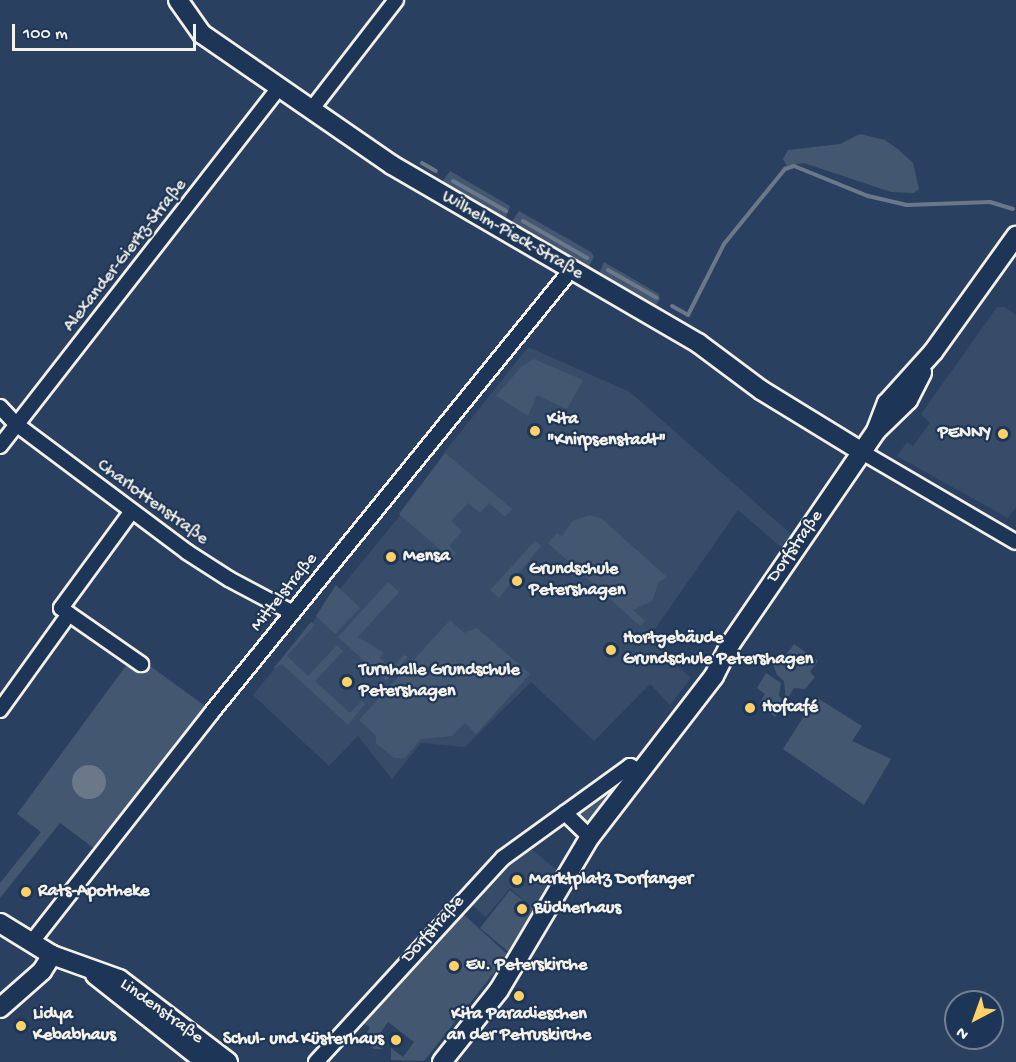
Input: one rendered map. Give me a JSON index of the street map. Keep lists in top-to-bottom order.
{
  "streets": {
    "main road": ["Wilhelm-Pieck-Straße", "Dorfstraße", "Lindenstraße"],
    "street": ["Alexander-Giertz-Straße", "Charlottenstraße", "Mittelstraße"]
  },
  "crossings": [
    ["Wilhelm-Pieck-Straße", "Alexander-Giertz-Straße"],
    ["Wilhelm-Pieck-Straße", "Dorfstraße"],
    ["Wilhelm-Pieck-Straße", "Mittelstraße"],
    ["Alexander-Giertz-Straße", "Charlottenstraße"],
    ["Charlottenstraße", "Mittelstraße"],
    ["Mittelstraße", "Lindenstraße"]
  ],
  "places": [
    "Kita \"Knirpsenstadt\"",
    "PENNY",
    "Mensa",
    "Grundschule Petershagen",
    "Hortgebäude Grundschule Petershagen",
    "Turnhalle Grundschule Petershagen",
    "Hofcafé",
    "Marktplatz Dorfanger",
    "Rats-Apotheke",
    "Büdnerhaus",
    "Ev. Peterskirche",
    "Kita Paradieschen an der Petruskirche",
    "Lidya Kebabhaus",
    "Schul- und Küsterhaus"
  ],
  "scale_bar": "100 m",
  "north": "bottom left"
}
